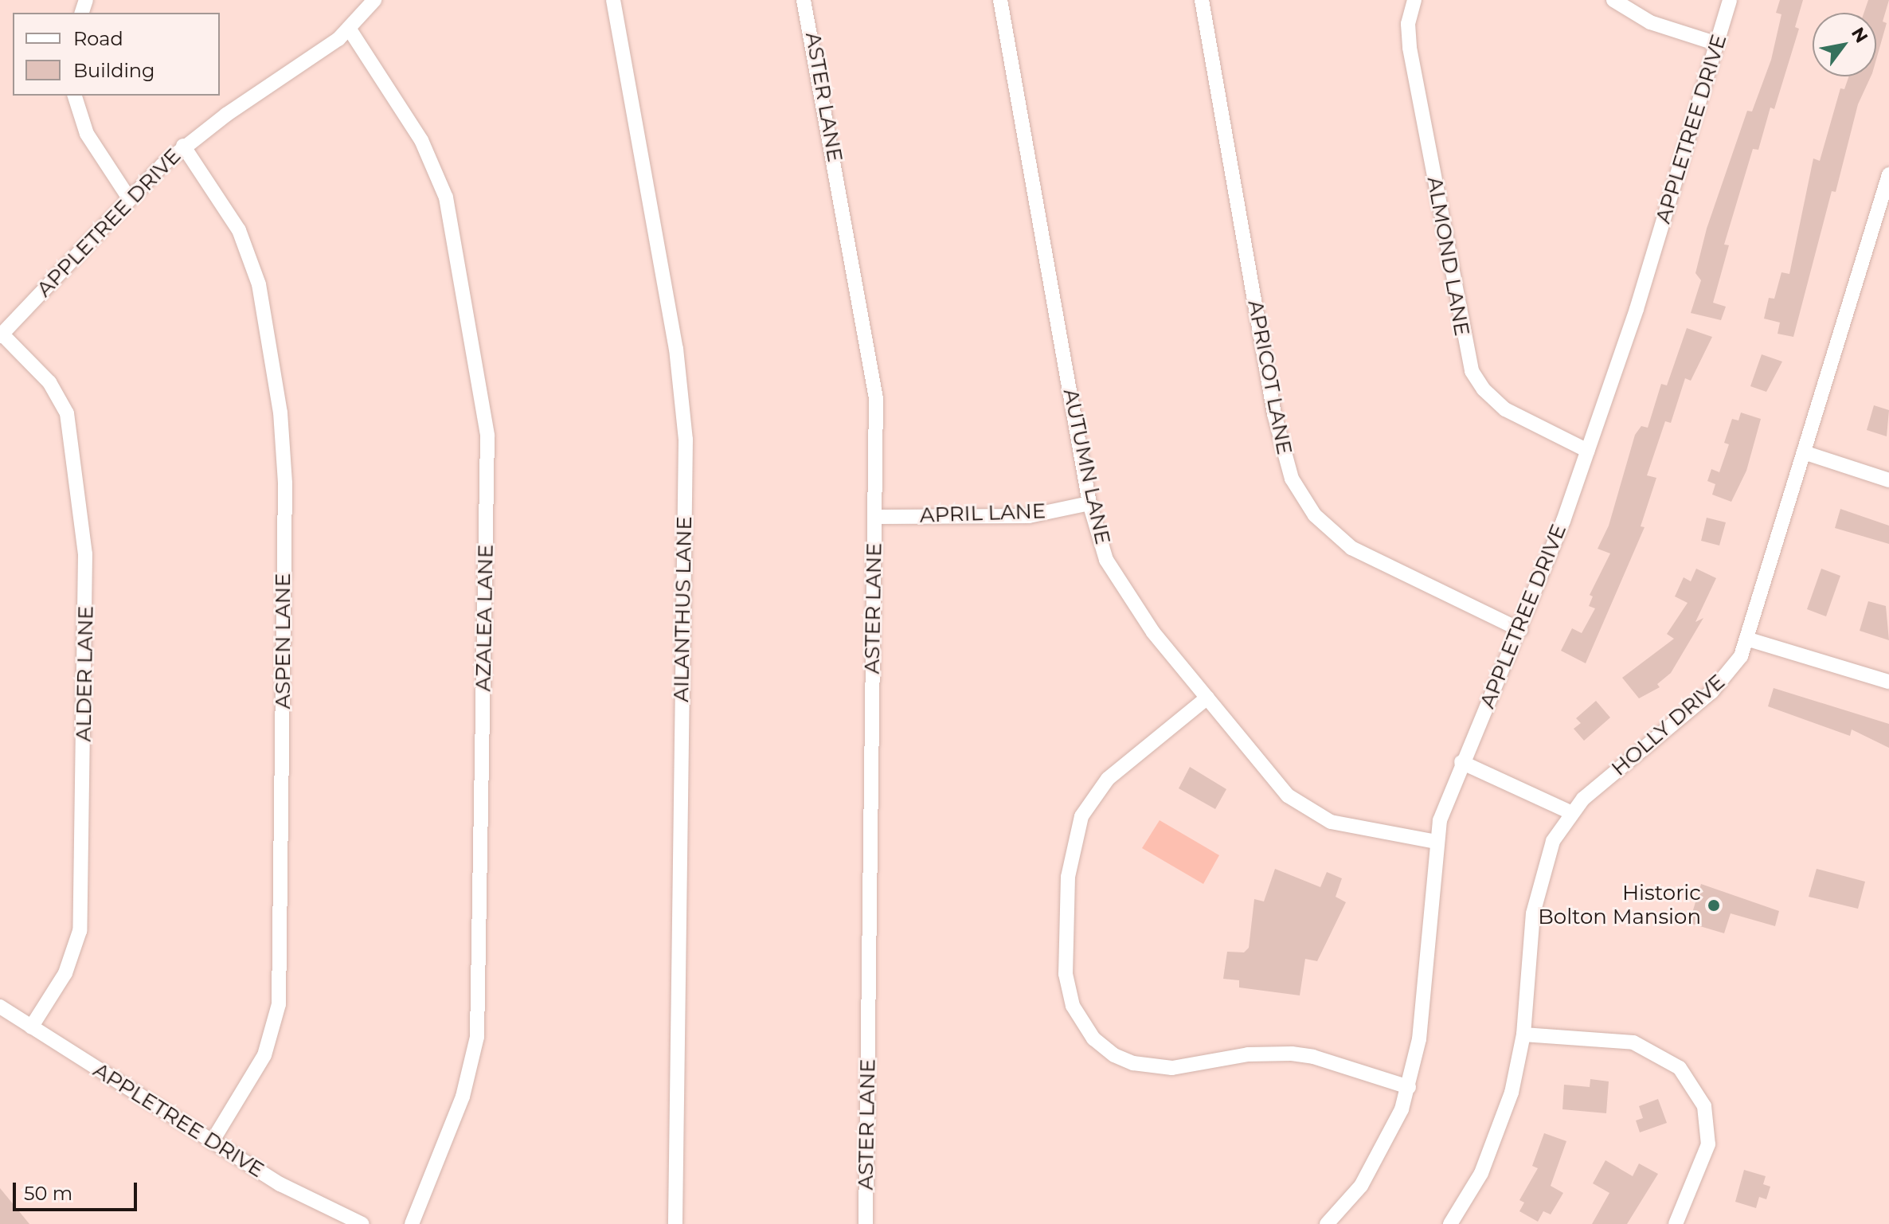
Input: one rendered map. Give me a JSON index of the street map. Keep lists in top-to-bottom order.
{
  "streets": {
    "street": [
      "ASTER LANE",
      "APPLETREE DRIVE",
      "ALMOND LANE",
      "APRICOT LANE",
      "AUTUMN LANE",
      "APRIL LANE",
      "AILANTHUS LANE",
      "AZALEA LANE",
      "ASPEN LANE",
      "ALDER LANE",
      "HOLLY DRIVE"
    ]
  },
  "crossings": [
    ["ASTER LANE", "APRIL LANE"],
    ["APPLETREE DRIVE", "ALMOND LANE"],
    ["APPLETREE DRIVE", "APRICOT LANE"],
    ["APPLETREE DRIVE", "AUTUMN LANE"],
    ["APPLETREE DRIVE", "AZALEA LANE"],
    ["APPLETREE DRIVE", "ASPEN LANE"],
    ["APPLETREE DRIVE", "ALDER LANE"],
    ["AUTUMN LANE", "APRIL LANE"]
  ],
  "places": ["Historic Bolton Mansion"],
  "legend": ["Road", "Building"],
  "scale_bar": "50 m",
  "north": "top right"
}
